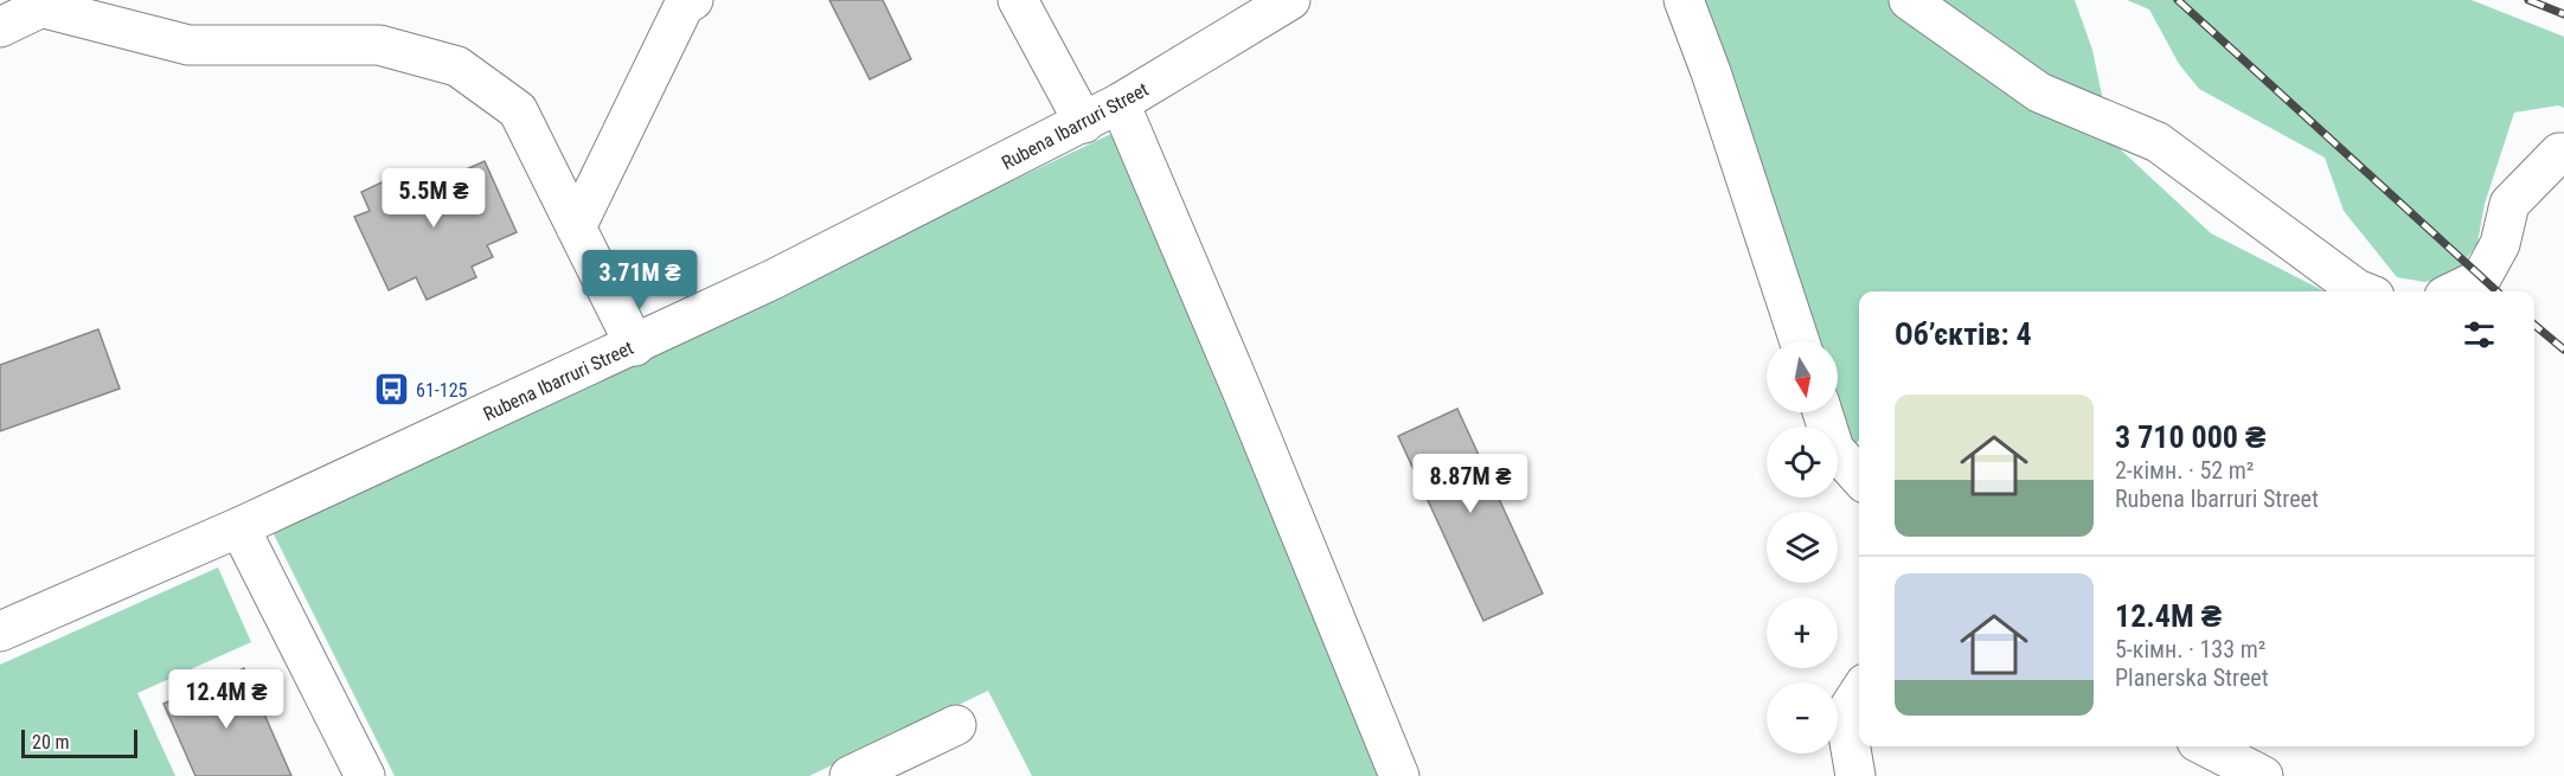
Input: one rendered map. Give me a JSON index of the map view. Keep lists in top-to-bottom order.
{
  "streets": {
    "main road": ["Rubena Ibarruri Street"]
  },
  "places": {
    "bus stop": ["61-125"]
  },
  "scale_bar": "20 m",
  "north": "bottom",
  "page": {
    "price": [
      "5.5M ₴",
      "3.71M ₴",
      "8.87M ₴",
      "12.4M ₴"
    ],
    "heading": "Об’єктів: 4",
    "map_buttons": ["+", "−"],
    "list": [
      {
        "name": "3 710 000 ₴",
        "note": "2-кімн. · 52 m² · Rubena Ibarruri Street"
      },
      {
        "name": "12.4M ₴",
        "note": "5-кімн. · 133 m² · Planerska Street"
      }
    ],
    "scale": "20 m"
  }
}
